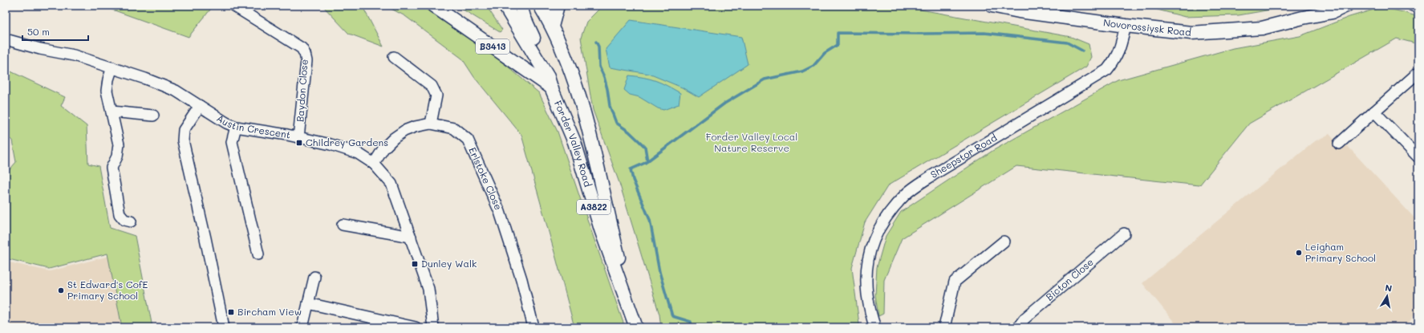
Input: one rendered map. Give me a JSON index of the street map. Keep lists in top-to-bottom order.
{
  "streets": {
    "main road": [
      "Novorossiysk Road",
      "B3413",
      "Forder Valley Road",
      "A3822"
    ],
    "street": [
      "Baydon Close",
      "Austin Crescent",
      "Sheepstor Road",
      "Erlstoke Close",
      "Bicton Close"
    ]
  },
  "crossings": [
    ["Novorossiysk Road", "Sheepstor Road"],
    ["B3413", "Forder Valley Road"],
    ["Baydon Close", "Austin Crescent"],
    ["Austin Crescent", "Erlstoke Close"]
  ],
  "parks": ["Forder Valley Local Nature Reserve"],
  "places": {
    "transit": ["Childrey Gardens", "Dunley Walk", "Bircham View"],
    "other": ["Leigham Primary School", "St Edward's CofE Primary School"]
  },
  "scale_bar": "50 m",
  "north": "top"
}
